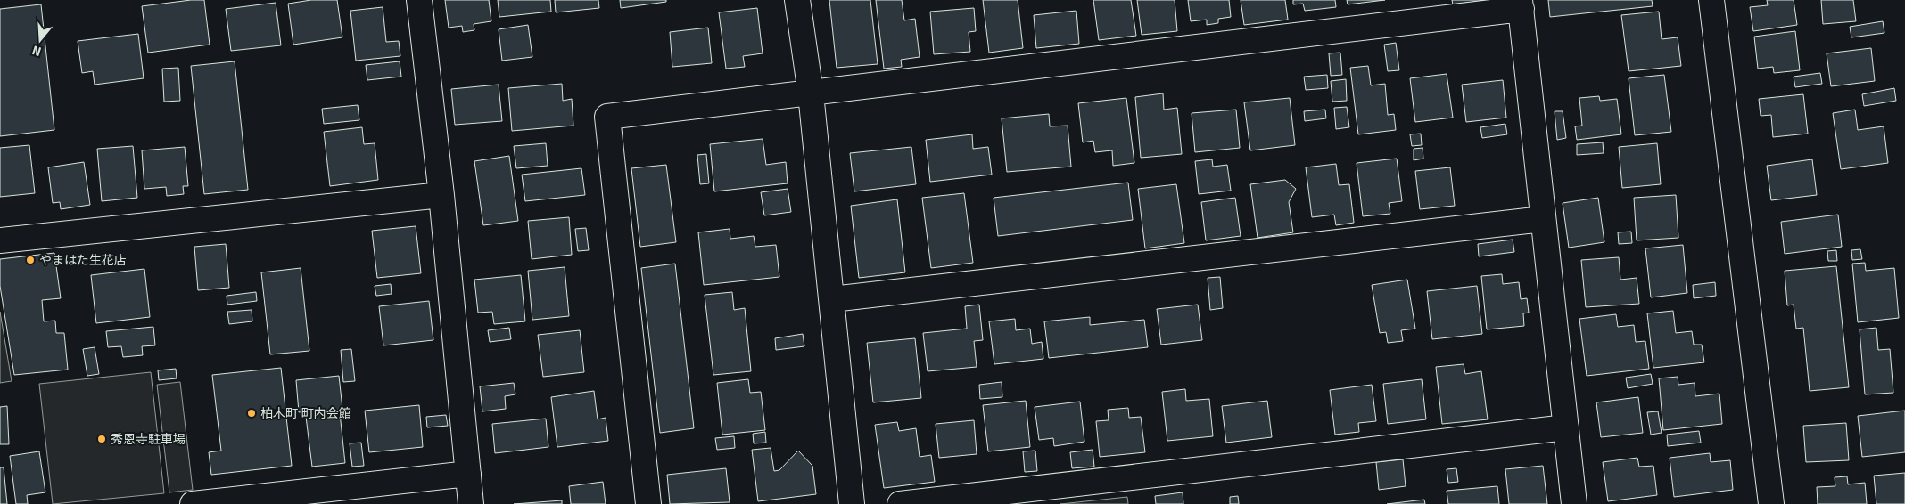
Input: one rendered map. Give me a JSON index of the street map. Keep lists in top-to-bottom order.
{
  "places": ["やまはた生花店", "柏木町 町内会館", "秀恩寺駐車場"],
  "north": "bottom"
}
